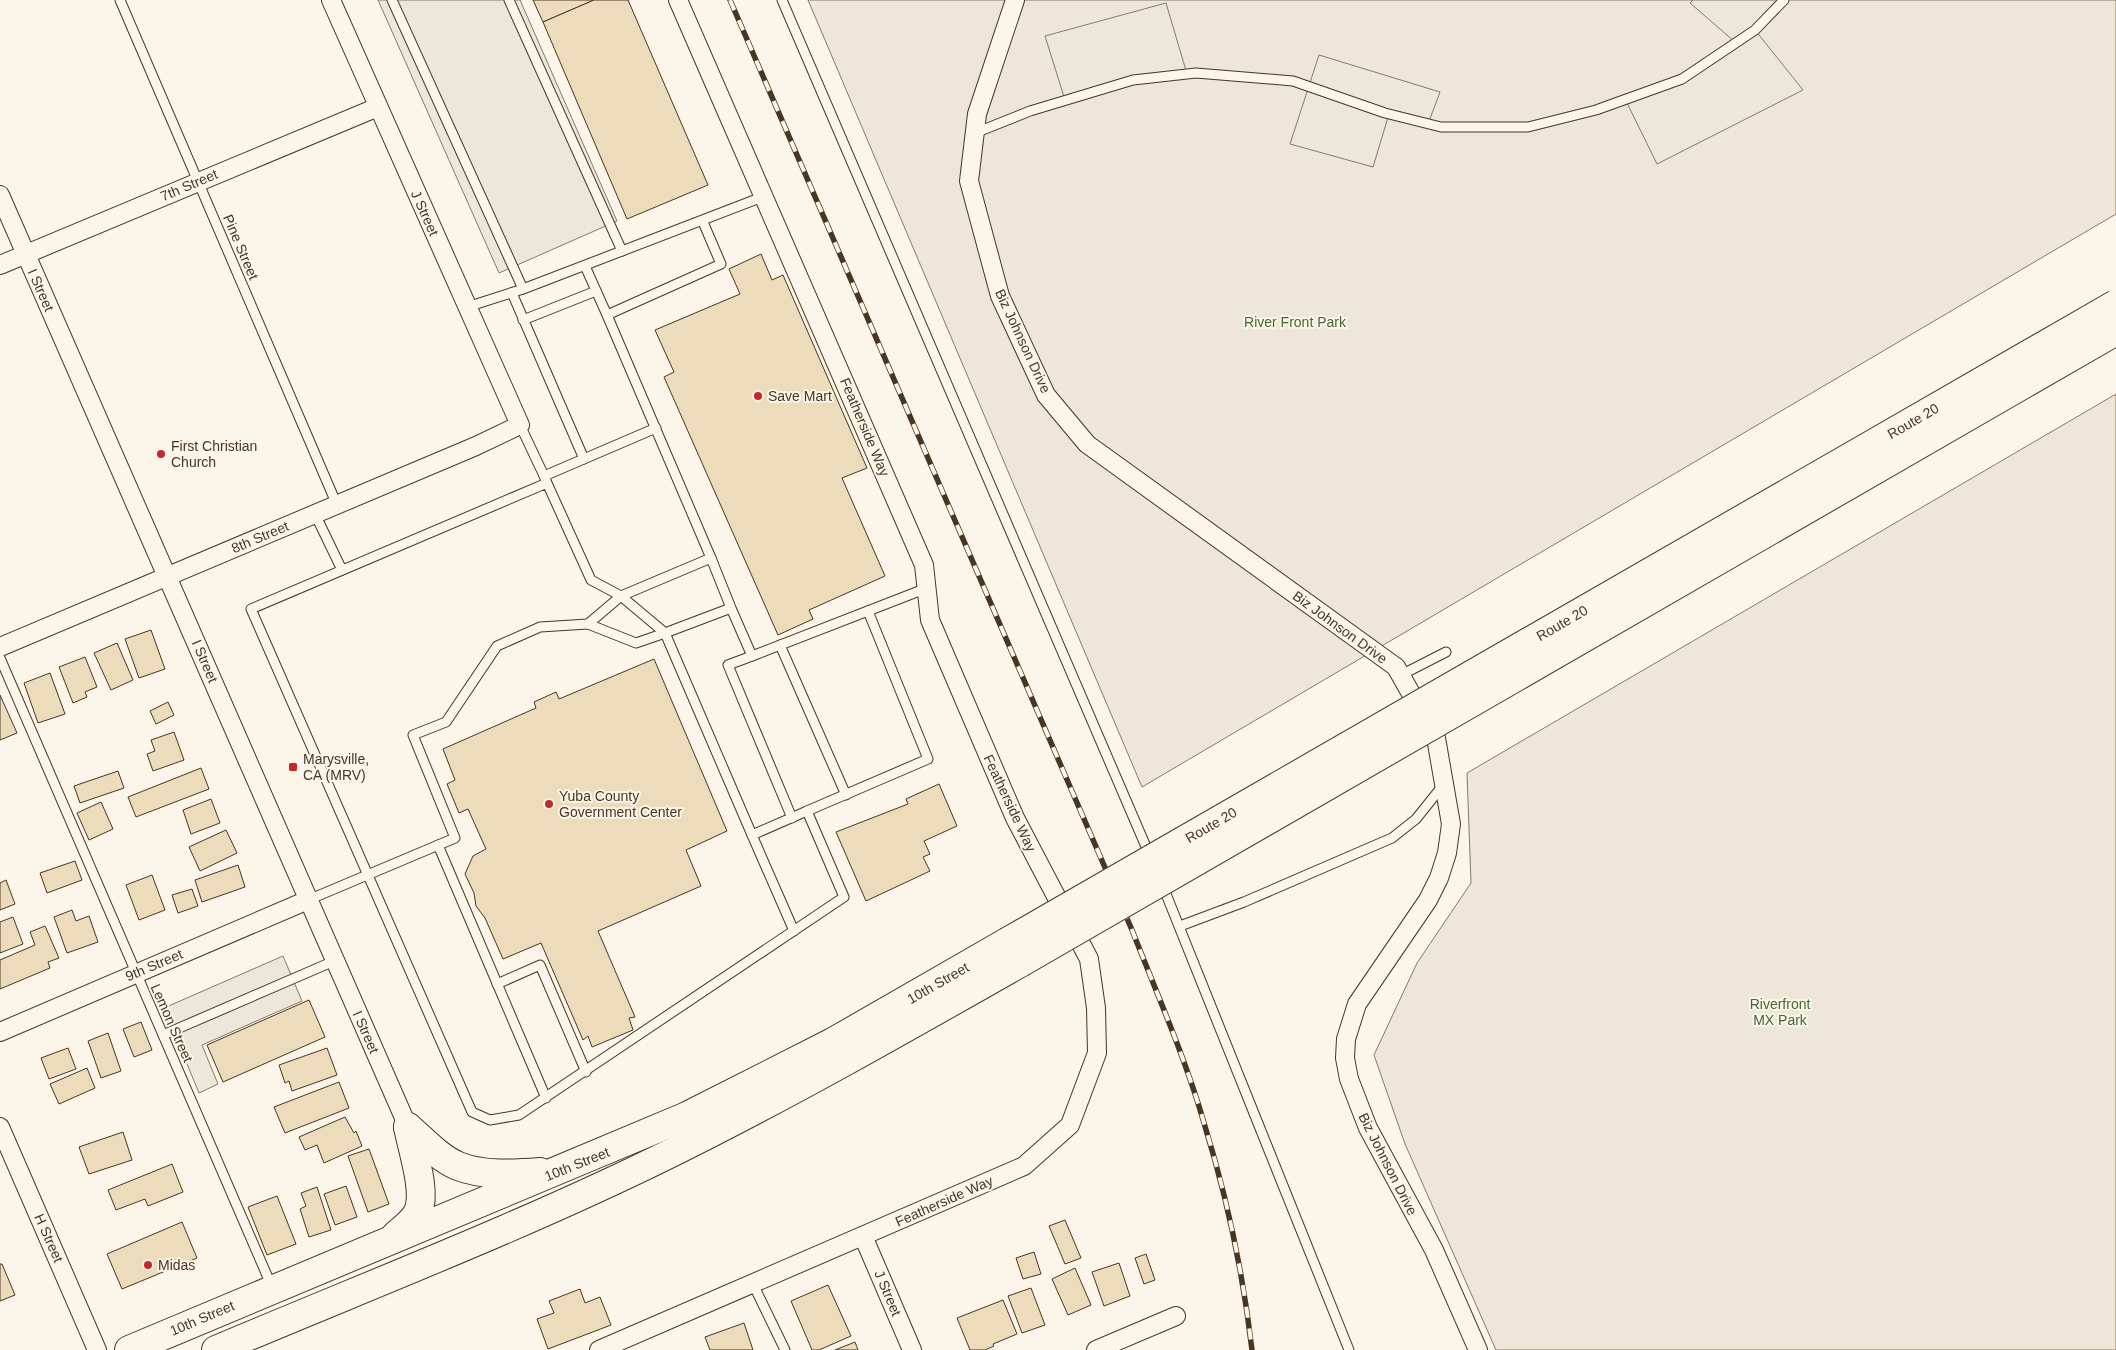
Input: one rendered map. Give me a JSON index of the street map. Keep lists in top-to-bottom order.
{
  "streets": {
    "highway": ["Route 20", "10th Street"],
    "street": [
      "7th Street",
      "J Street",
      "I Street",
      "Biz Johnson Drive",
      "Featherside Way",
      "8th Street",
      "9th Street",
      "H Street"
    ],
    "lane": ["Pine Street", "Lemon Street"]
  },
  "crossings": [
    ["7th Street", "J Street"],
    ["7th Street", "Pine Street"],
    ["7th Street", "I Street"],
    ["J Street", "Featherside Way"],
    ["J Street", "8th Street"],
    ["Pine Street", "8th Street"],
    ["I Street", "8th Street"],
    ["I Street", "9th Street"],
    ["Route 20", "10th Street"],
    ["9th Street", "Lemon Street"],
    ["10th Street", "Lemon Street"]
  ],
  "parks": ["River Front Park", "Riverfront MX Park"],
  "places": {
    "other": [
      "Save Mart",
      "First Christian Church",
      "Yuba County Government Center",
      "Midas"
    ],
    "transit": ["Marysville, CA (MRV)"]
  }
}
